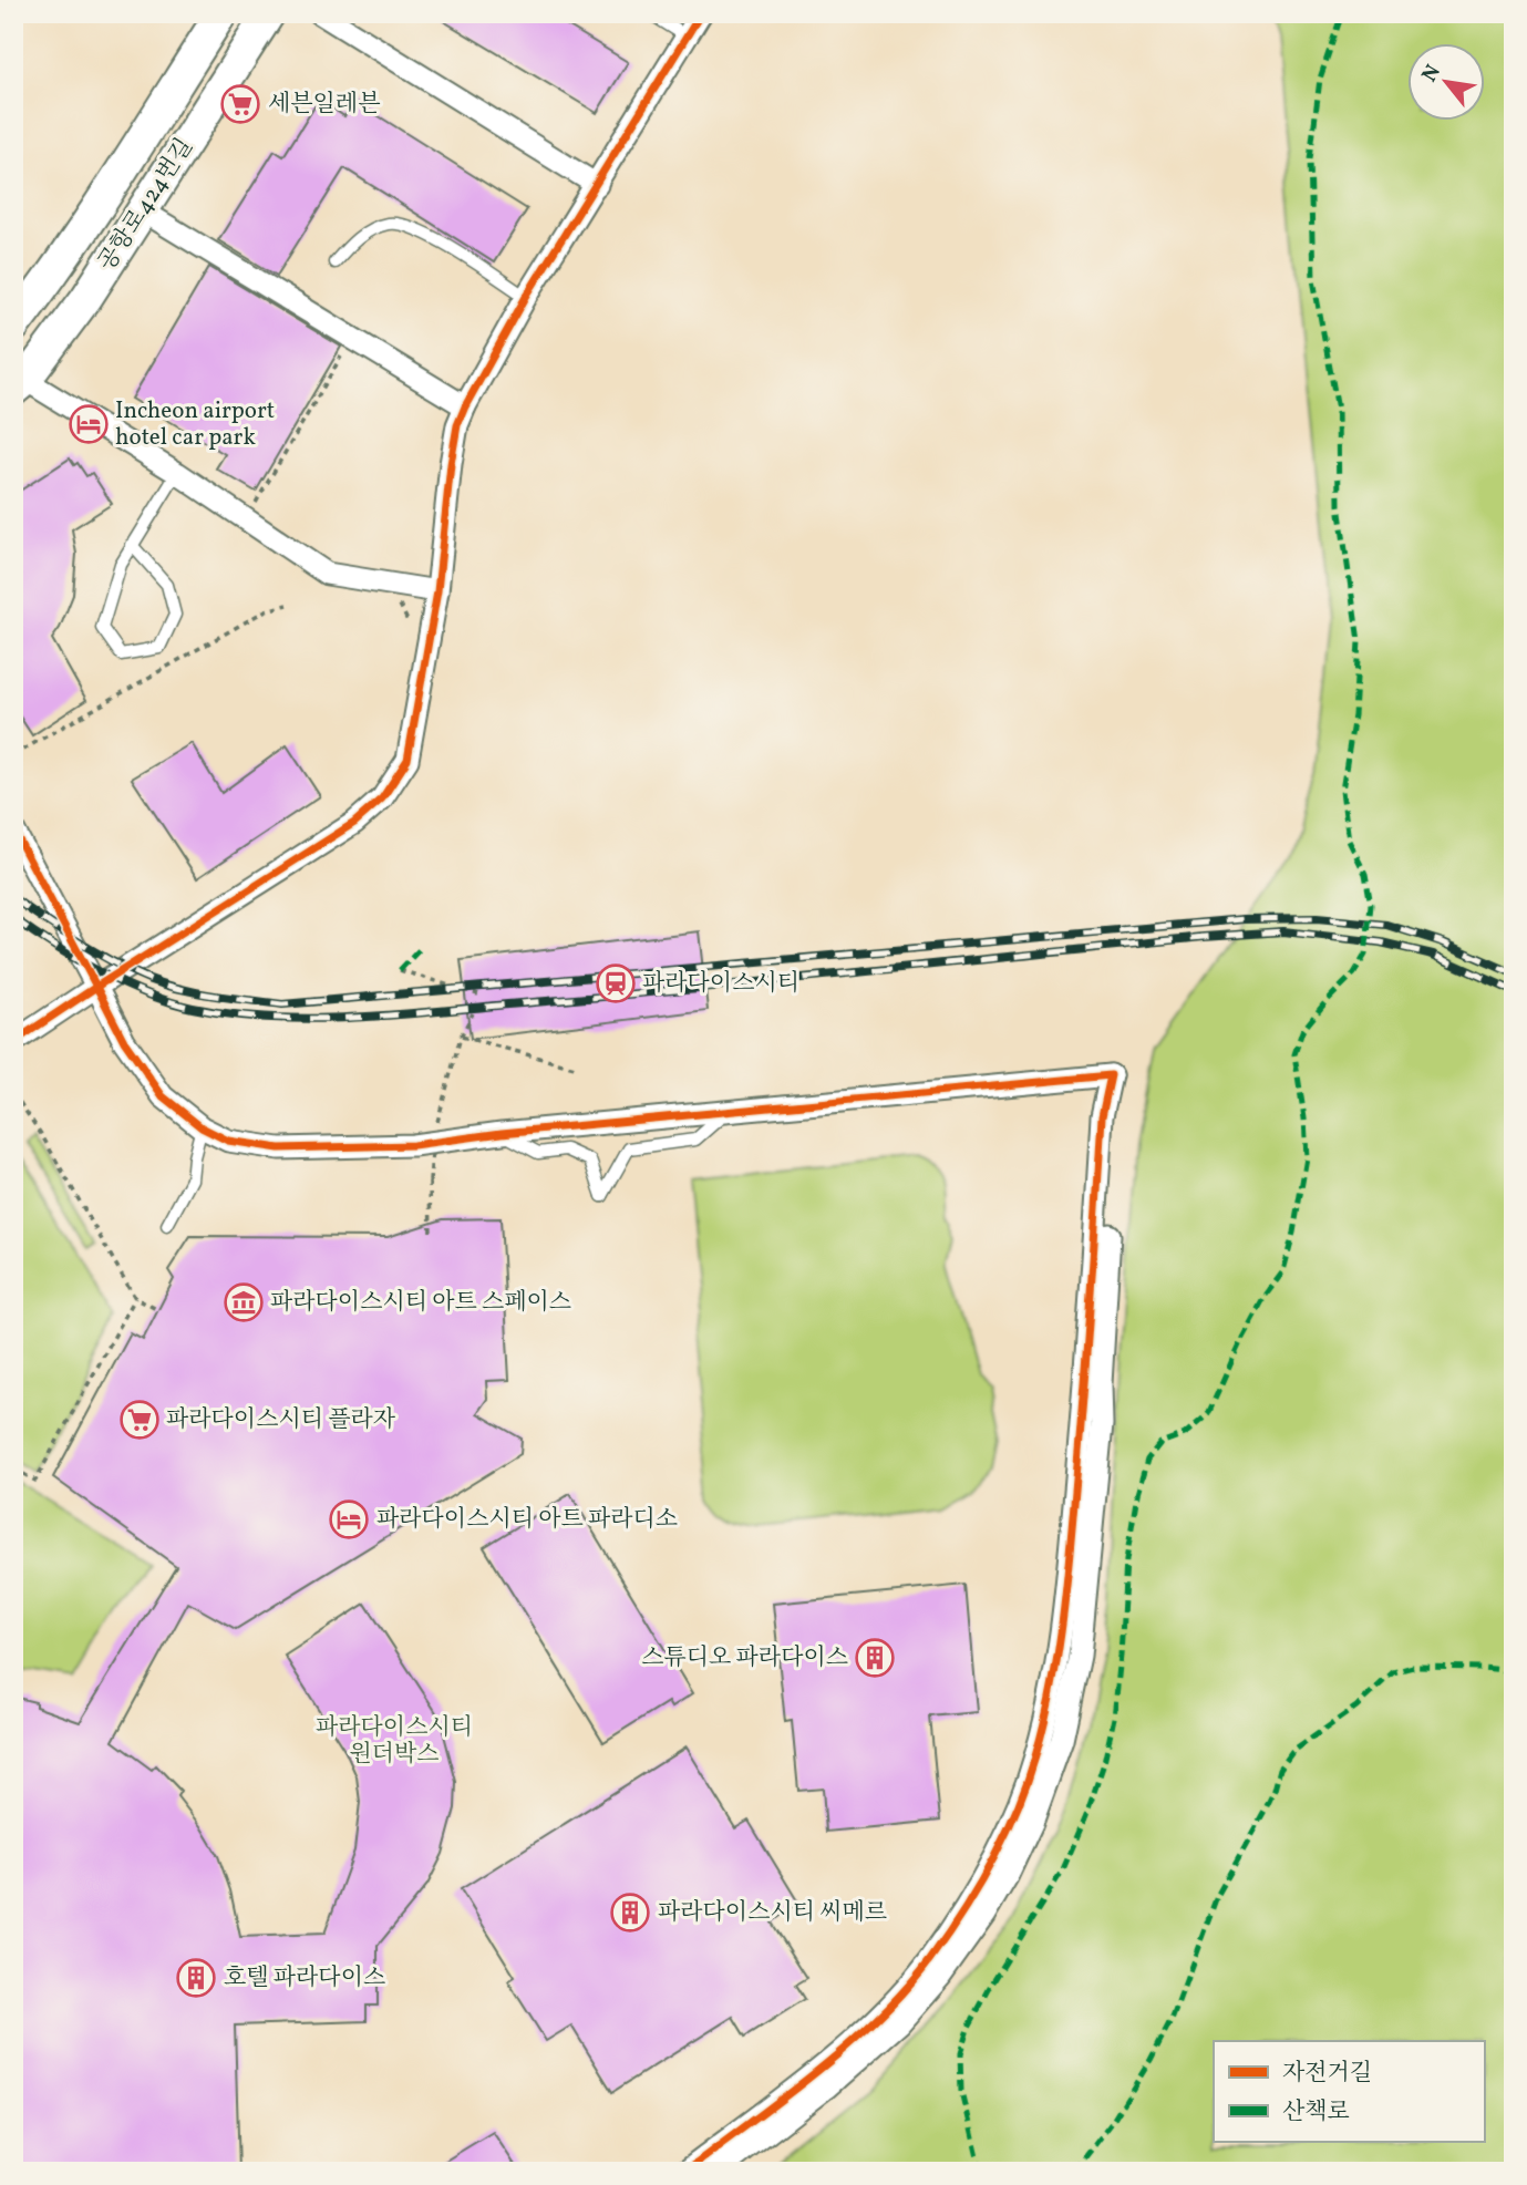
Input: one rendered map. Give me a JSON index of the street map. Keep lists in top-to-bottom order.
{
  "streets": {
    "street": ["공항로424번길"]
  },
  "parks": ["파라다이스시티 원더박스"],
  "places": {
    "supermarket": ["세븐일레븐", "파라다이스시티 플라자"],
    "hotel": ["Incheon airport hotel car park", "파라다이스시티 아트 파라디소"],
    "station": ["파라다이스시티"],
    "museum": ["파라다이스시티 아트 스페이스"],
    "building": ["스튜디오 파라다이스", "파라다이스시티 씨메르", "호텔 파라다이스"]
  },
  "legend": ["자전거길", "산책로"],
  "north": "top left"
}
